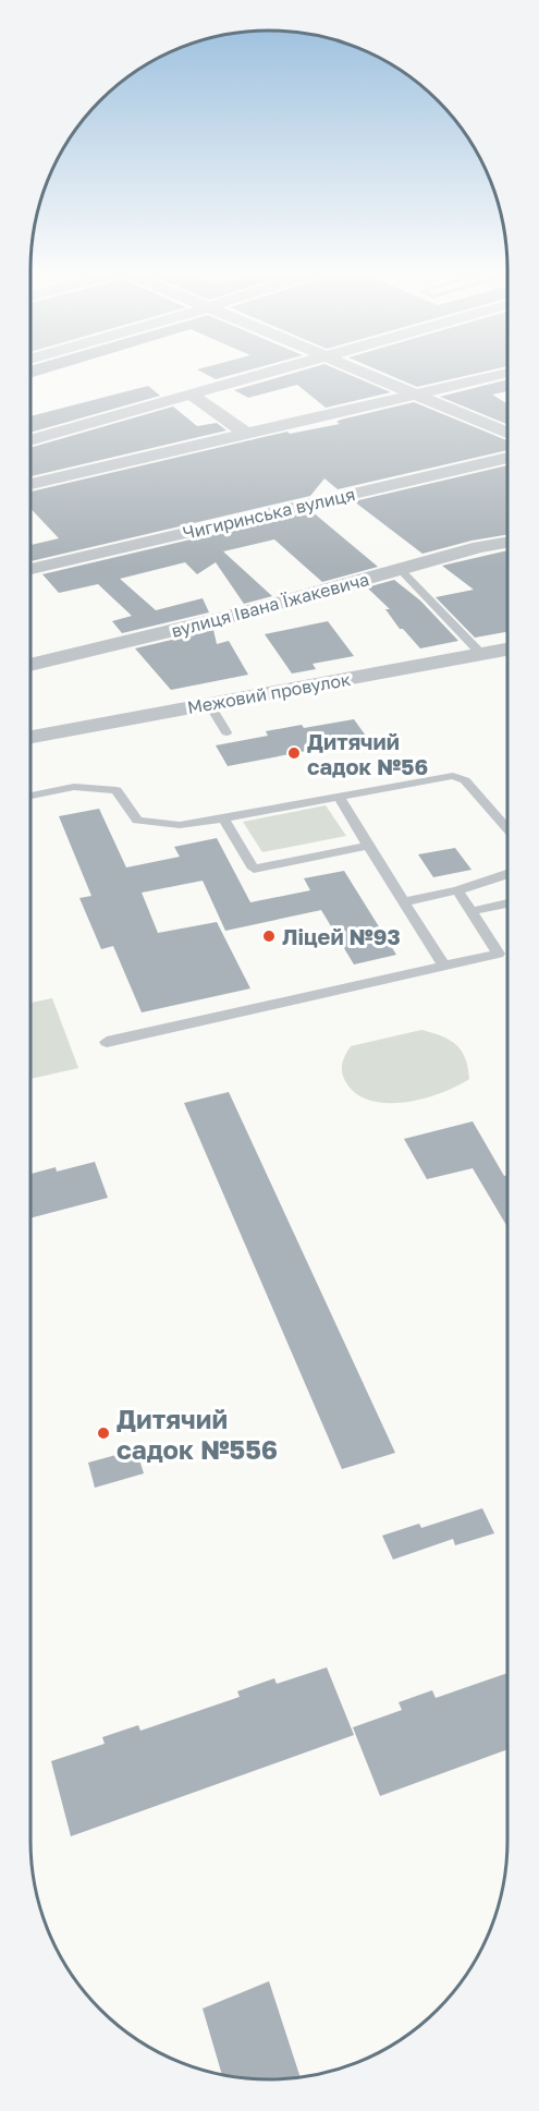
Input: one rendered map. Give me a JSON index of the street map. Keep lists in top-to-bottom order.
{
  "streets": {
    "street": ["Чигиринська вулиця", "вулиця Івана Їжакевича", "Межовий провулок"]
  },
  "places": ["Дитячий садок №56", "Ліцей №93", "Дитячий садок №556"]
}
